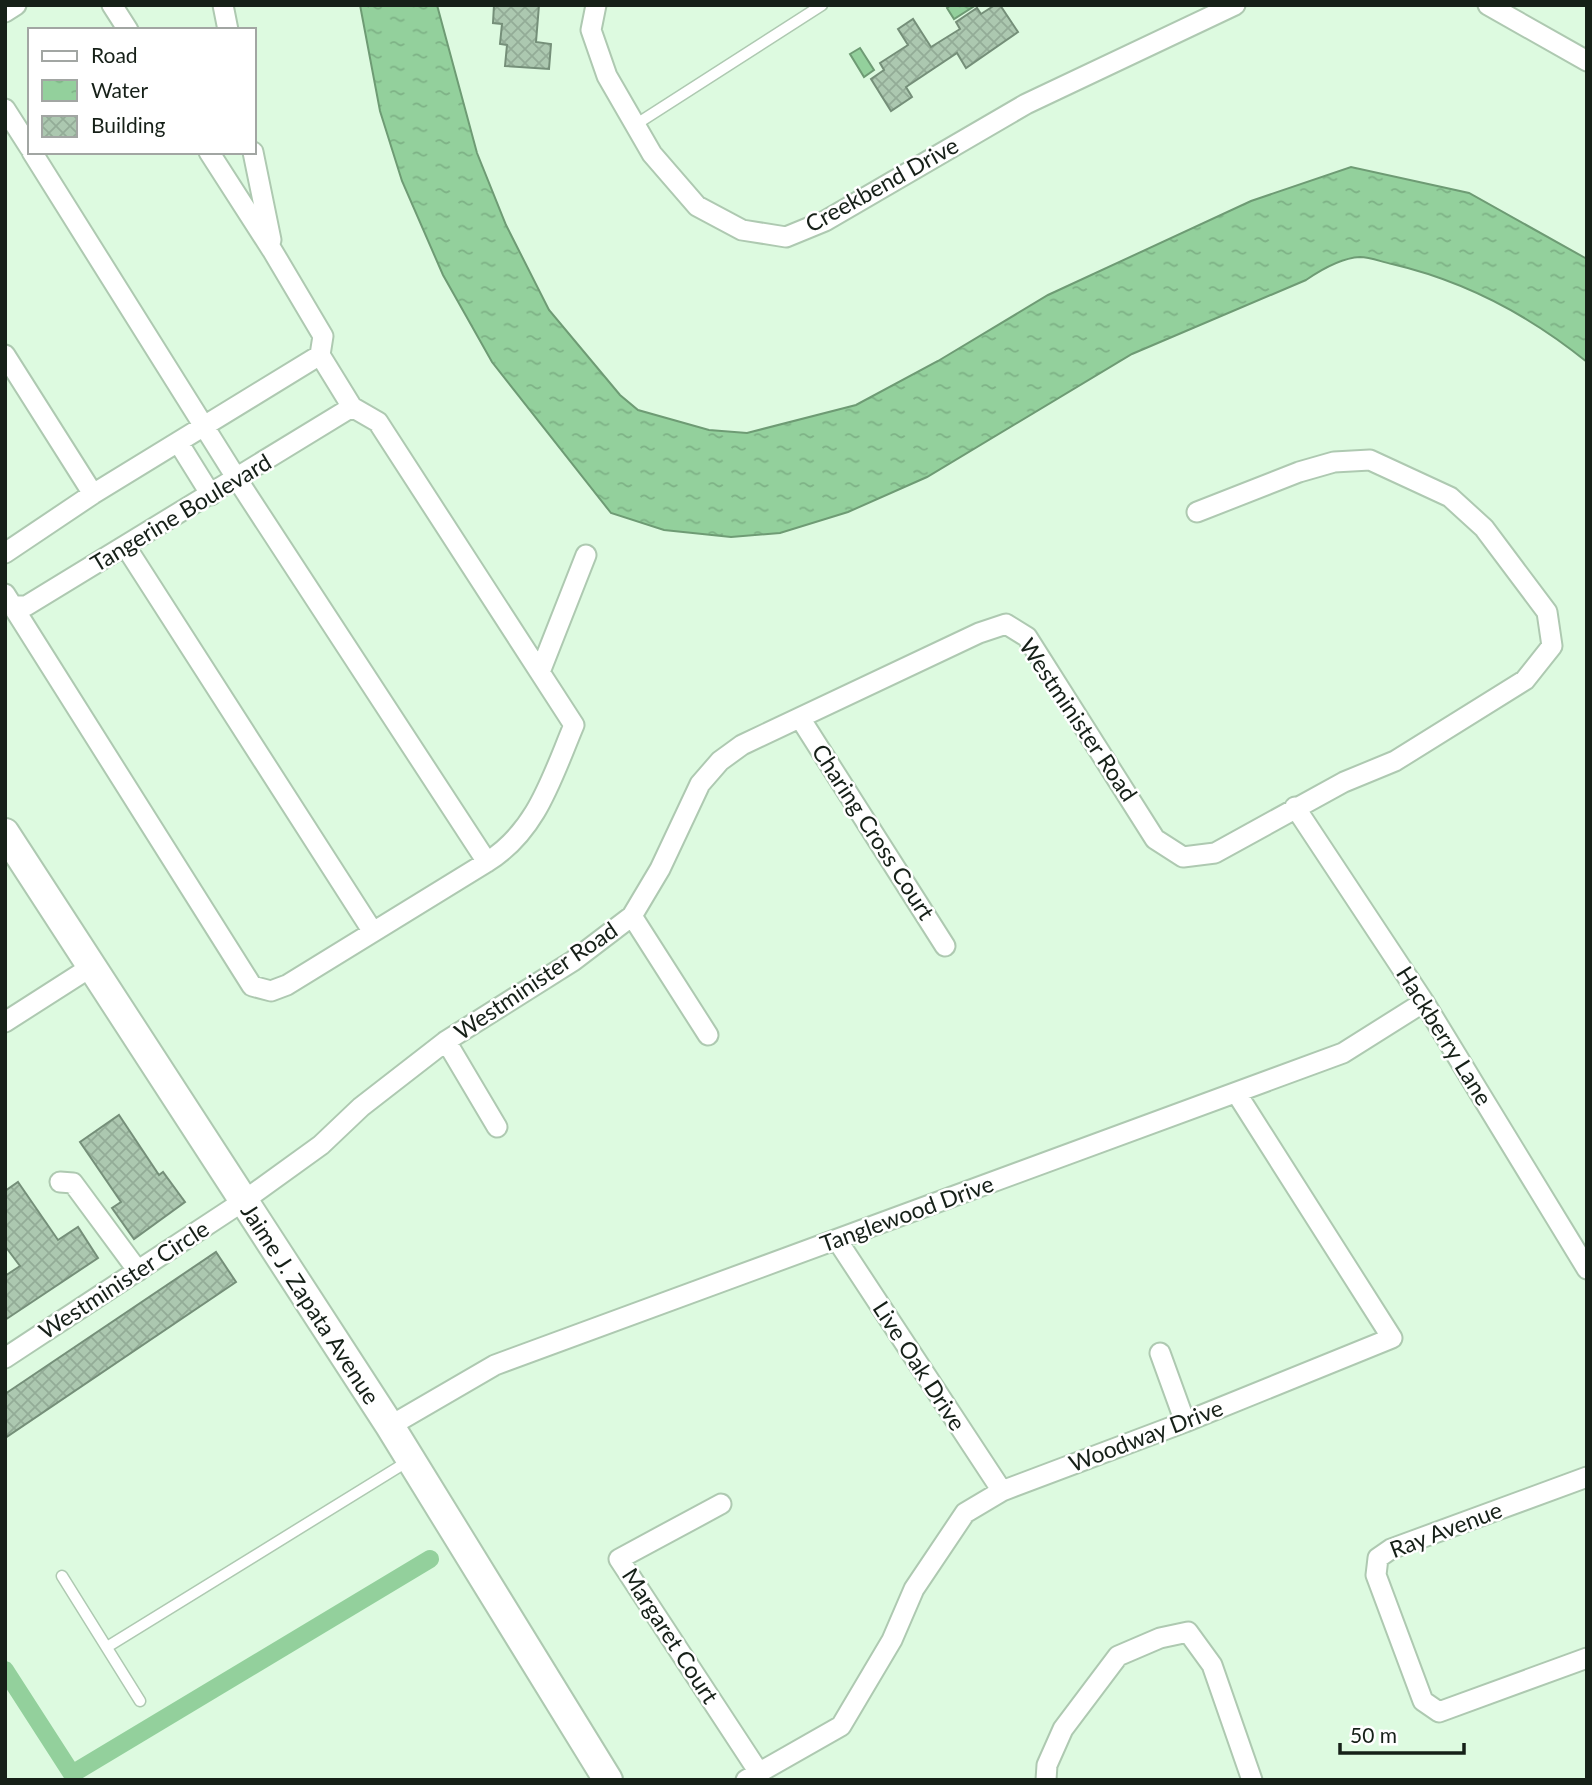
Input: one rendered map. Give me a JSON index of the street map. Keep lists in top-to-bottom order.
{
  "streets": {
    "street": [
      "Creekbend Drive",
      "Tangerine Boulevard",
      "Westminister Road",
      "Charing Cross Court",
      "Hackberry Lane",
      "Tanglewood Drive",
      "Westminister Circle",
      "Jaime J. Zapata Avenue",
      "Live Oak Drive",
      "Woodway Drive",
      "Ray Avenue",
      "Margaret Court"
    ]
  },
  "crossings": [
    ["Westminister Road", "Charing Cross Court"],
    ["Westminister Road", "Hackberry Lane"],
    ["Westminister Road", "Westminister Circle"],
    ["Westminister Road", "Jaime J. Zapata Avenue"],
    ["Hackberry Lane", "Tanglewood Drive"],
    ["Tanglewood Drive", "Jaime J. Zapata Avenue"],
    ["Tanglewood Drive", "Live Oak Drive"],
    ["Tanglewood Drive", "Woodway Drive"],
    ["Westminister Circle", "Jaime J. Zapata Avenue"],
    ["Live Oak Drive", "Woodway Drive"],
    ["Woodway Drive", "Margaret Court"]
  ],
  "legend": ["Road", "Water", "Building"],
  "scale_bar": "50 m"
}
